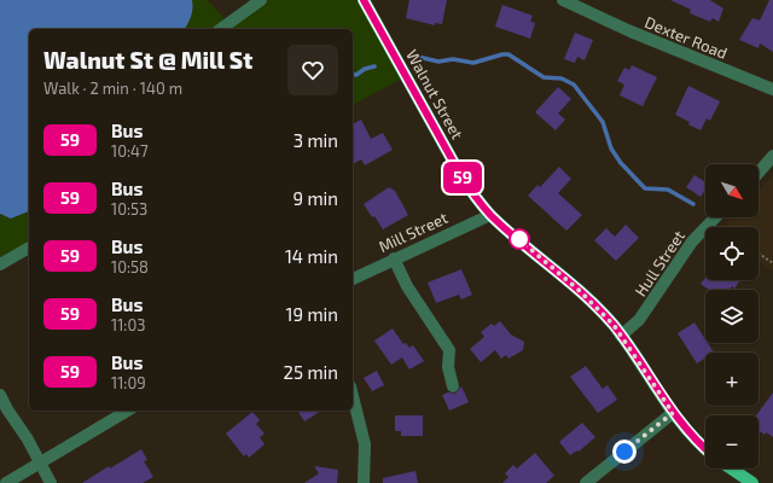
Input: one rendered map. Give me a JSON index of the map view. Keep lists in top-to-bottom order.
{
  "streets": {
    "main road": ["Walnut Street"],
    "street": ["Dexter Road", "Mill Street", "Hull Street"]
  },
  "crossings": [
    ["Walnut Street", "Mill Street"],
    ["Walnut Street", "Hull Street"]
  ],
  "lines": ["bus line 59"],
  "north": "bottom right",
  "page": {
    "on_map": "59",
    "heading": ["Walnut St @ Mill St", "Walk · 2 min · 140 m"],
    "list": [
      {
        "mark": "59",
        "name": "Bus",
        "note": "10:47",
        "value": "3 min"
      },
      {
        "mark": "59",
        "name": "Bus",
        "note": "10:53",
        "value": "9 min"
      },
      {
        "mark": "59",
        "name": "Bus",
        "note": "10:58",
        "value": "14 min"
      },
      {
        "mark": "59",
        "name": "Bus",
        "note": "11:03",
        "value": "19 min"
      },
      {
        "mark": "59",
        "name": "Bus",
        "note": "11:09",
        "value": "25 min"
      }
    ],
    "map_buttons": ["+", "−"]
  }
}
